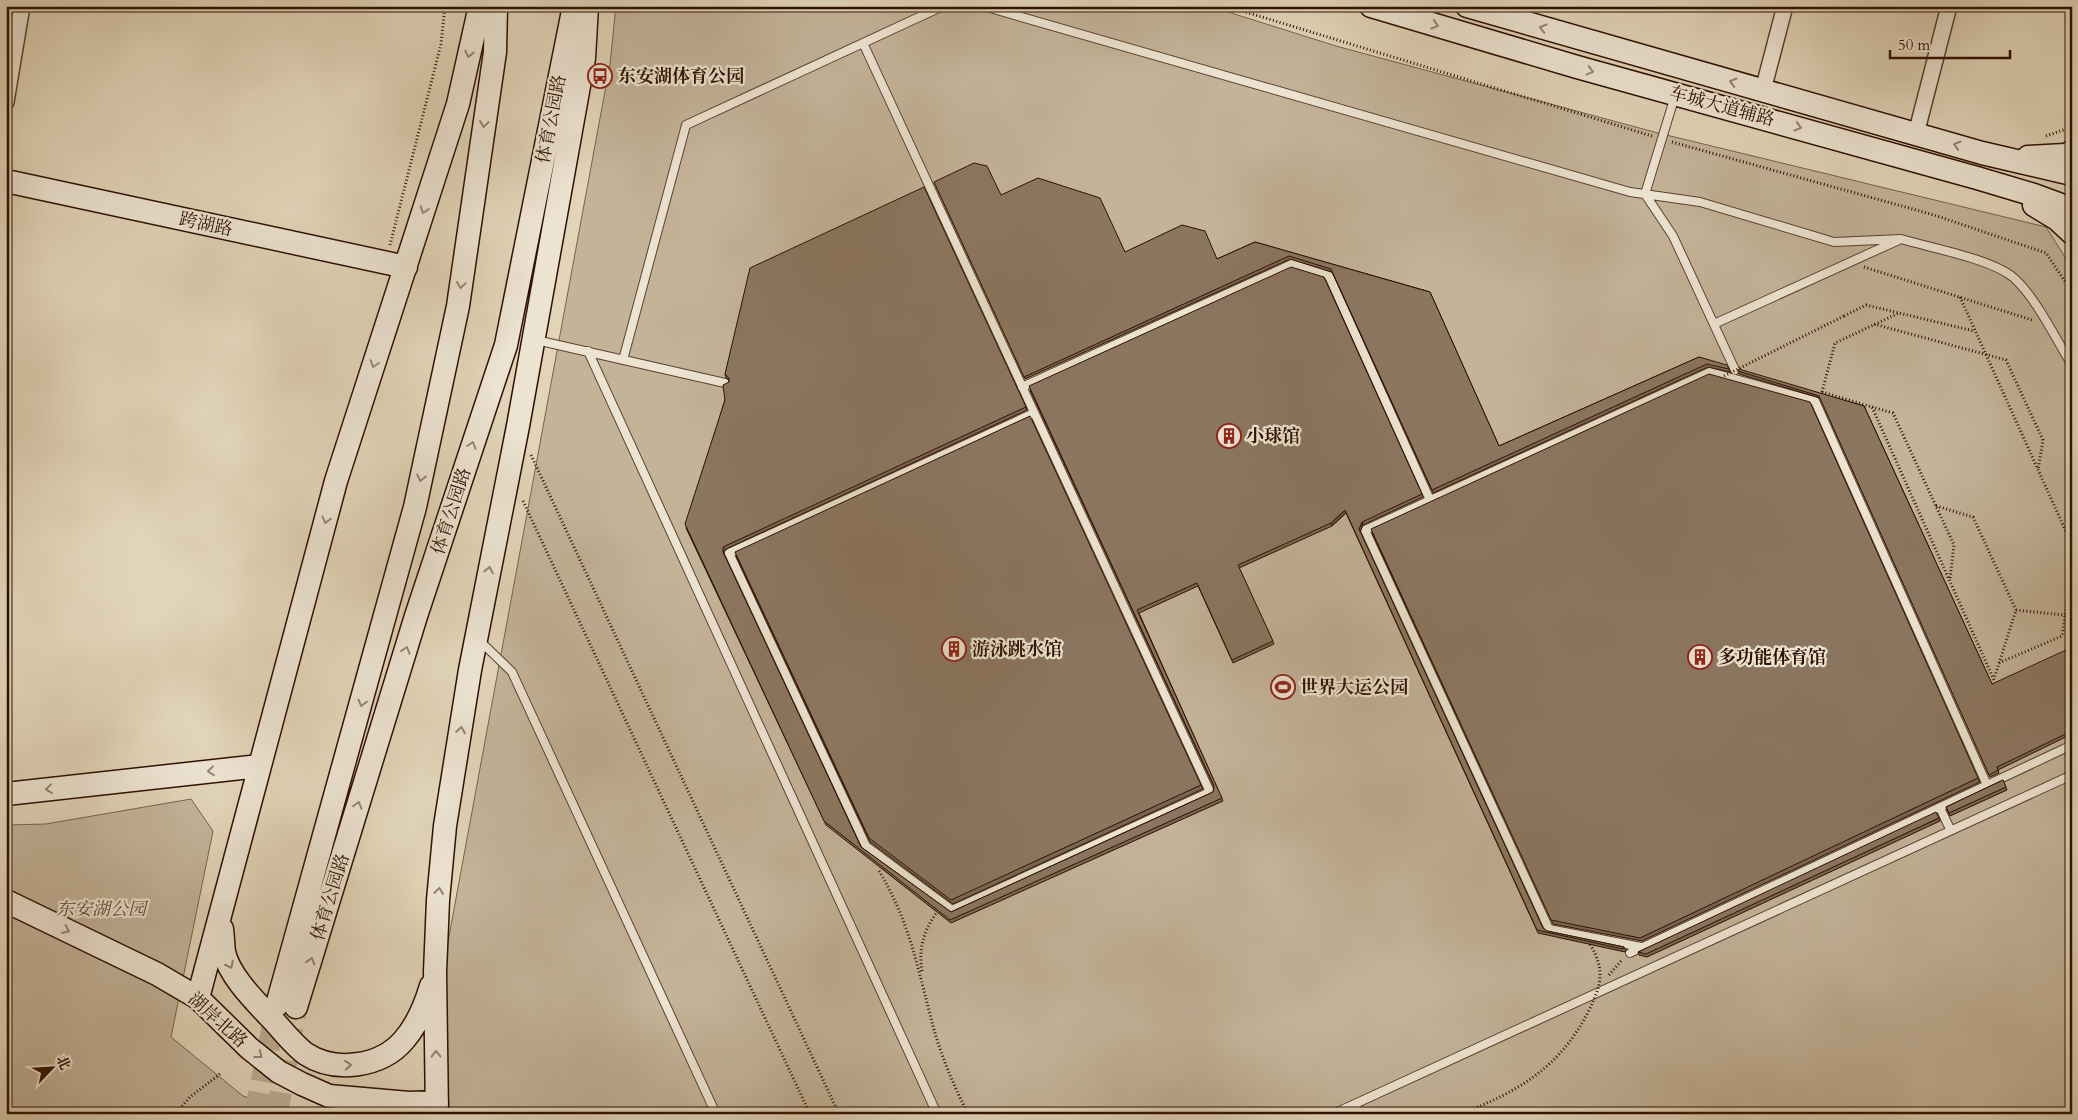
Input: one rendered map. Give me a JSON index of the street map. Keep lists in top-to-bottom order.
{
  "streets": {
    "street": [
      "车城大道辅路",
      "体育公园路",
      "跨湖路",
      "湖岸北路"
    ]
  },
  "one_way": ["湖岸北路"],
  "parks": ["东安湖公园"],
  "places": {
    "bus stop": ["东安湖体育公园"],
    "building": ["小球馆", "游泳跳水馆", "多功能体育馆"],
    "sports": ["世界大运公园"]
  },
  "scale_bar": "50 m",
  "north": "top right"
}
